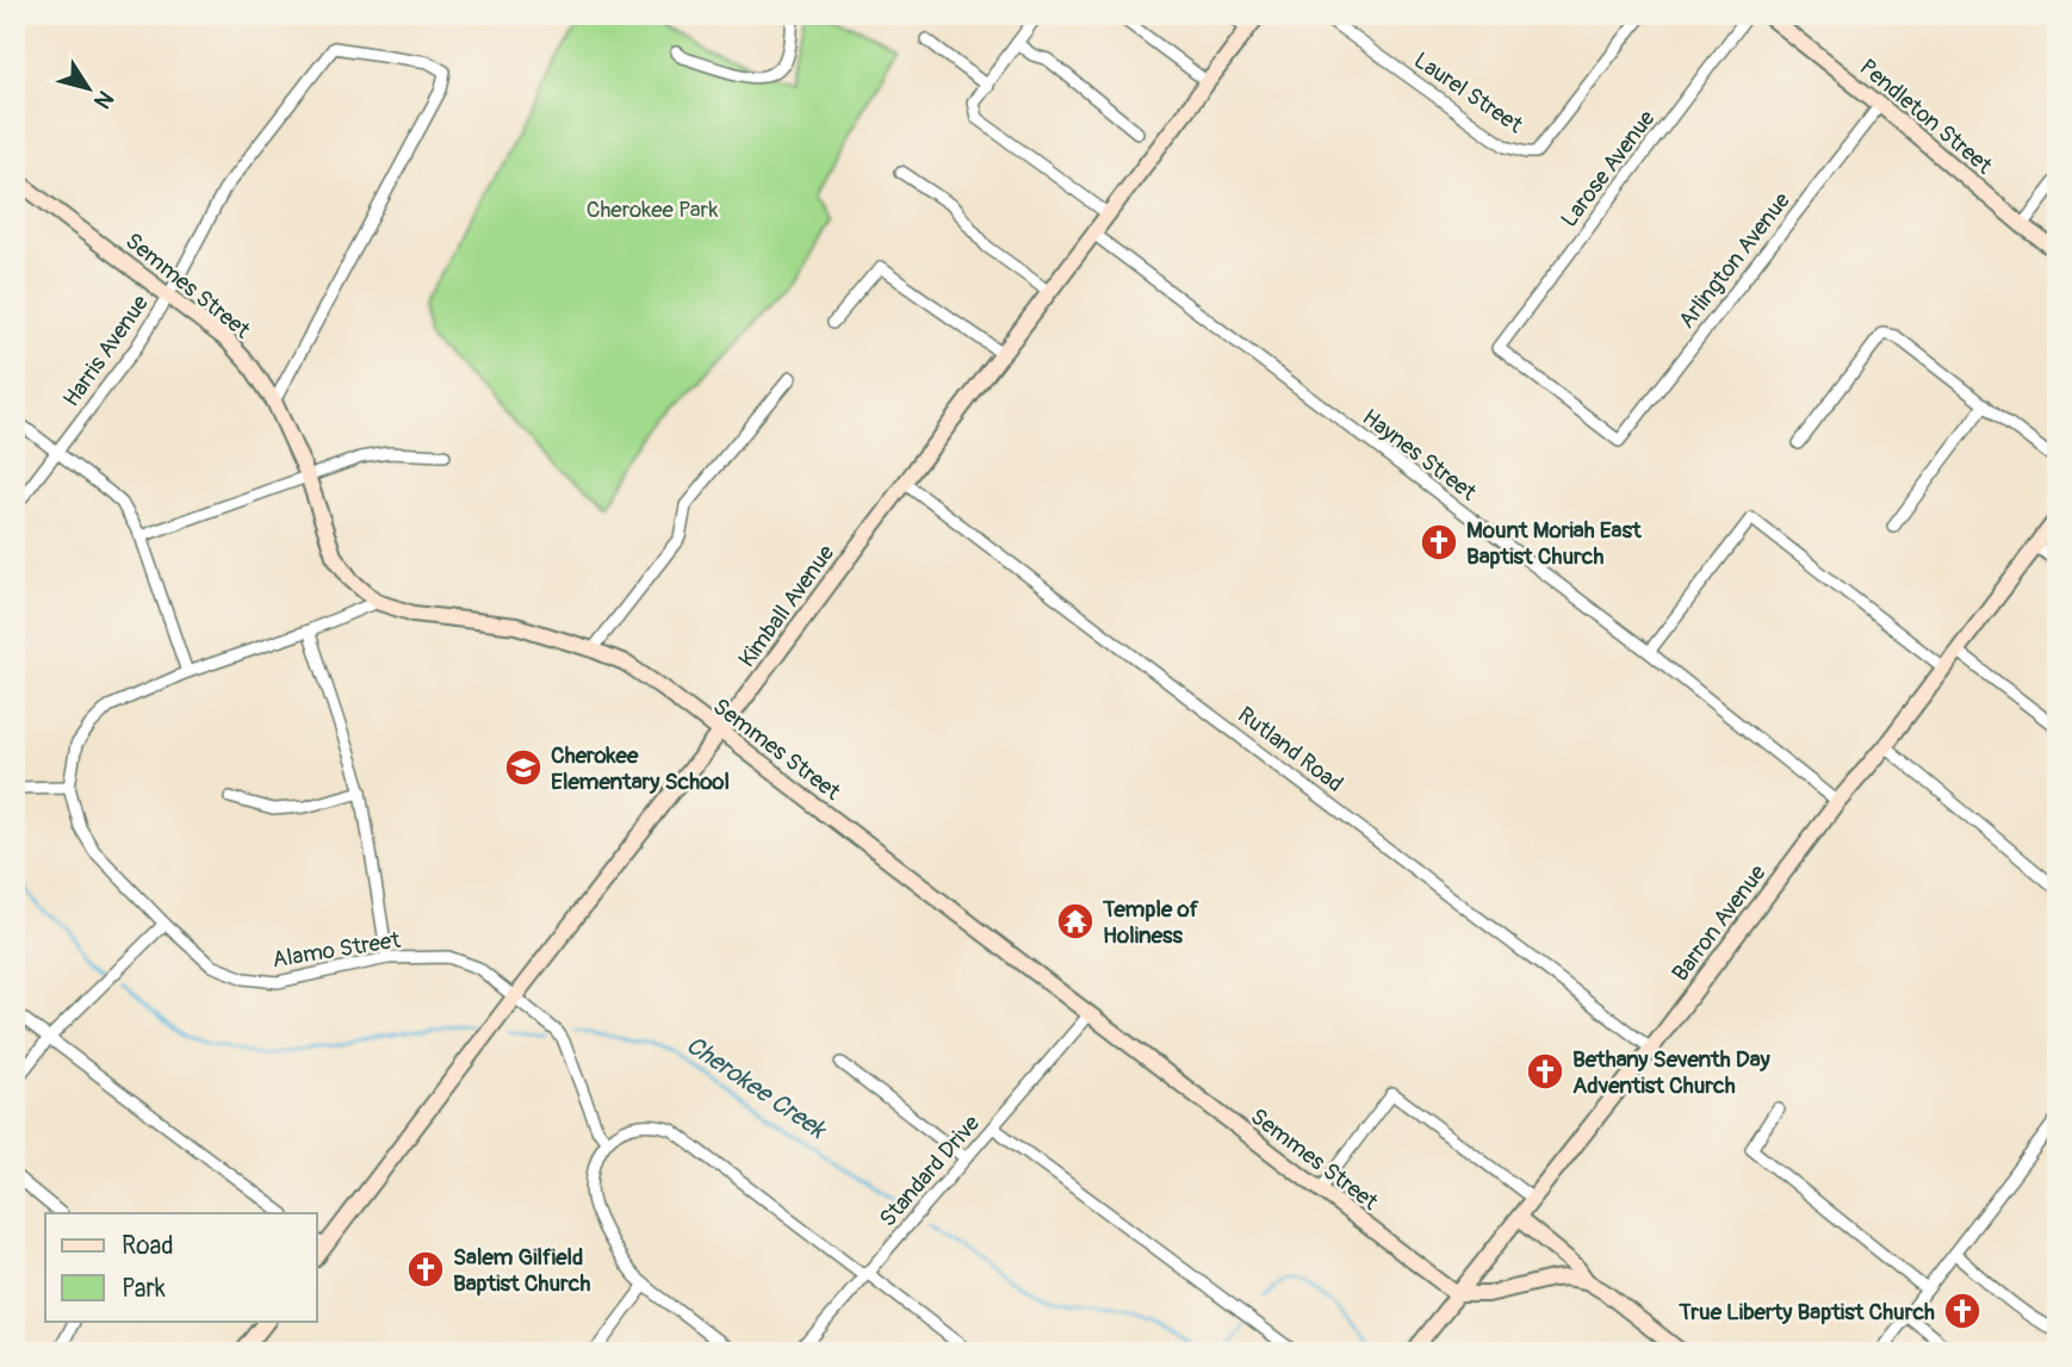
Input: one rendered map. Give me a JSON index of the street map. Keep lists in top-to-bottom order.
{
  "streets": {
    "main road": [
      "Pendleton Street",
      "Semmes Street",
      "Kimball Avenue",
      "Barron Avenue"
    ],
    "street": [
      "Laurel Street",
      "Larose Avenue",
      "Arlington Avenue",
      "Harris Avenue",
      "Haynes Street",
      "Rutland Road",
      "Alamo Street",
      "Standard Drive"
    ]
  },
  "crossings": [
    ["Pendleton Street", "Arlington Avenue"],
    ["Larose Avenue", "Arlington Avenue"],
    ["Semmes Street", "Harris Avenue"],
    ["Semmes Street", "Kimball Avenue"],
    ["Semmes Street", "Barron Avenue"],
    ["Semmes Street", "Standard Drive"],
    ["Haynes Street", "Kimball Avenue"],
    ["Haynes Street", "Barron Avenue"],
    ["Kimball Avenue", "Rutland Road"],
    ["Kimball Avenue", "Alamo Street"],
    ["Rutland Road", "Barron Avenue"]
  ],
  "water": ["Cherokee Creek"],
  "parks": ["Cherokee Park"],
  "places": {
    "church": [
      "Mount Moriah East Baptist Church",
      "Bethany Seventh Day Adventist Church",
      "Salem Gilfield Baptist Church",
      "True Liberty Baptist Church"
    ],
    "school or university": ["Cherokee Elementary School"],
    "temple": ["Temple of Holiness"]
  },
  "legend": ["Road", "Park"],
  "north": "bottom right"
}
